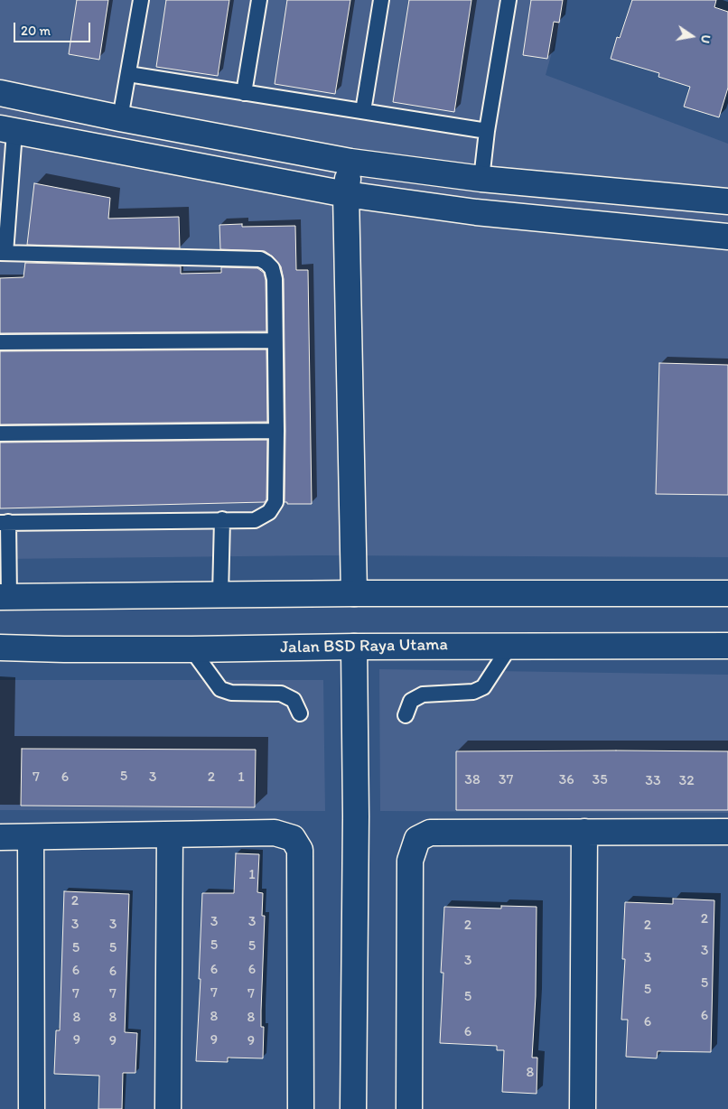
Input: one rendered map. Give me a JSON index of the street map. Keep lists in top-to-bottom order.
{
  "streets": {
    "street": ["Jalan BSD Raya Utama"]
  },
  "house_numbers": [
    "5",
    "7",
    "6",
    "3",
    "2",
    "1",
    "38",
    "37",
    "36",
    "35",
    "33",
    "32",
    "1",
    "2",
    "2",
    "3",
    "3",
    "3",
    "3",
    "2",
    "2",
    "5",
    "5",
    "5",
    "5",
    "3",
    "3",
    "3",
    "6",
    "6",
    "6",
    "6",
    "5",
    "5",
    "7",
    "7",
    "7",
    "7",
    "5",
    "6",
    "8",
    "8",
    "8",
    "8",
    "6",
    "6",
    "9",
    "9",
    "9",
    "9",
    "8"
  ],
  "scale_bar": "20 m",
  "north": "right"
}
